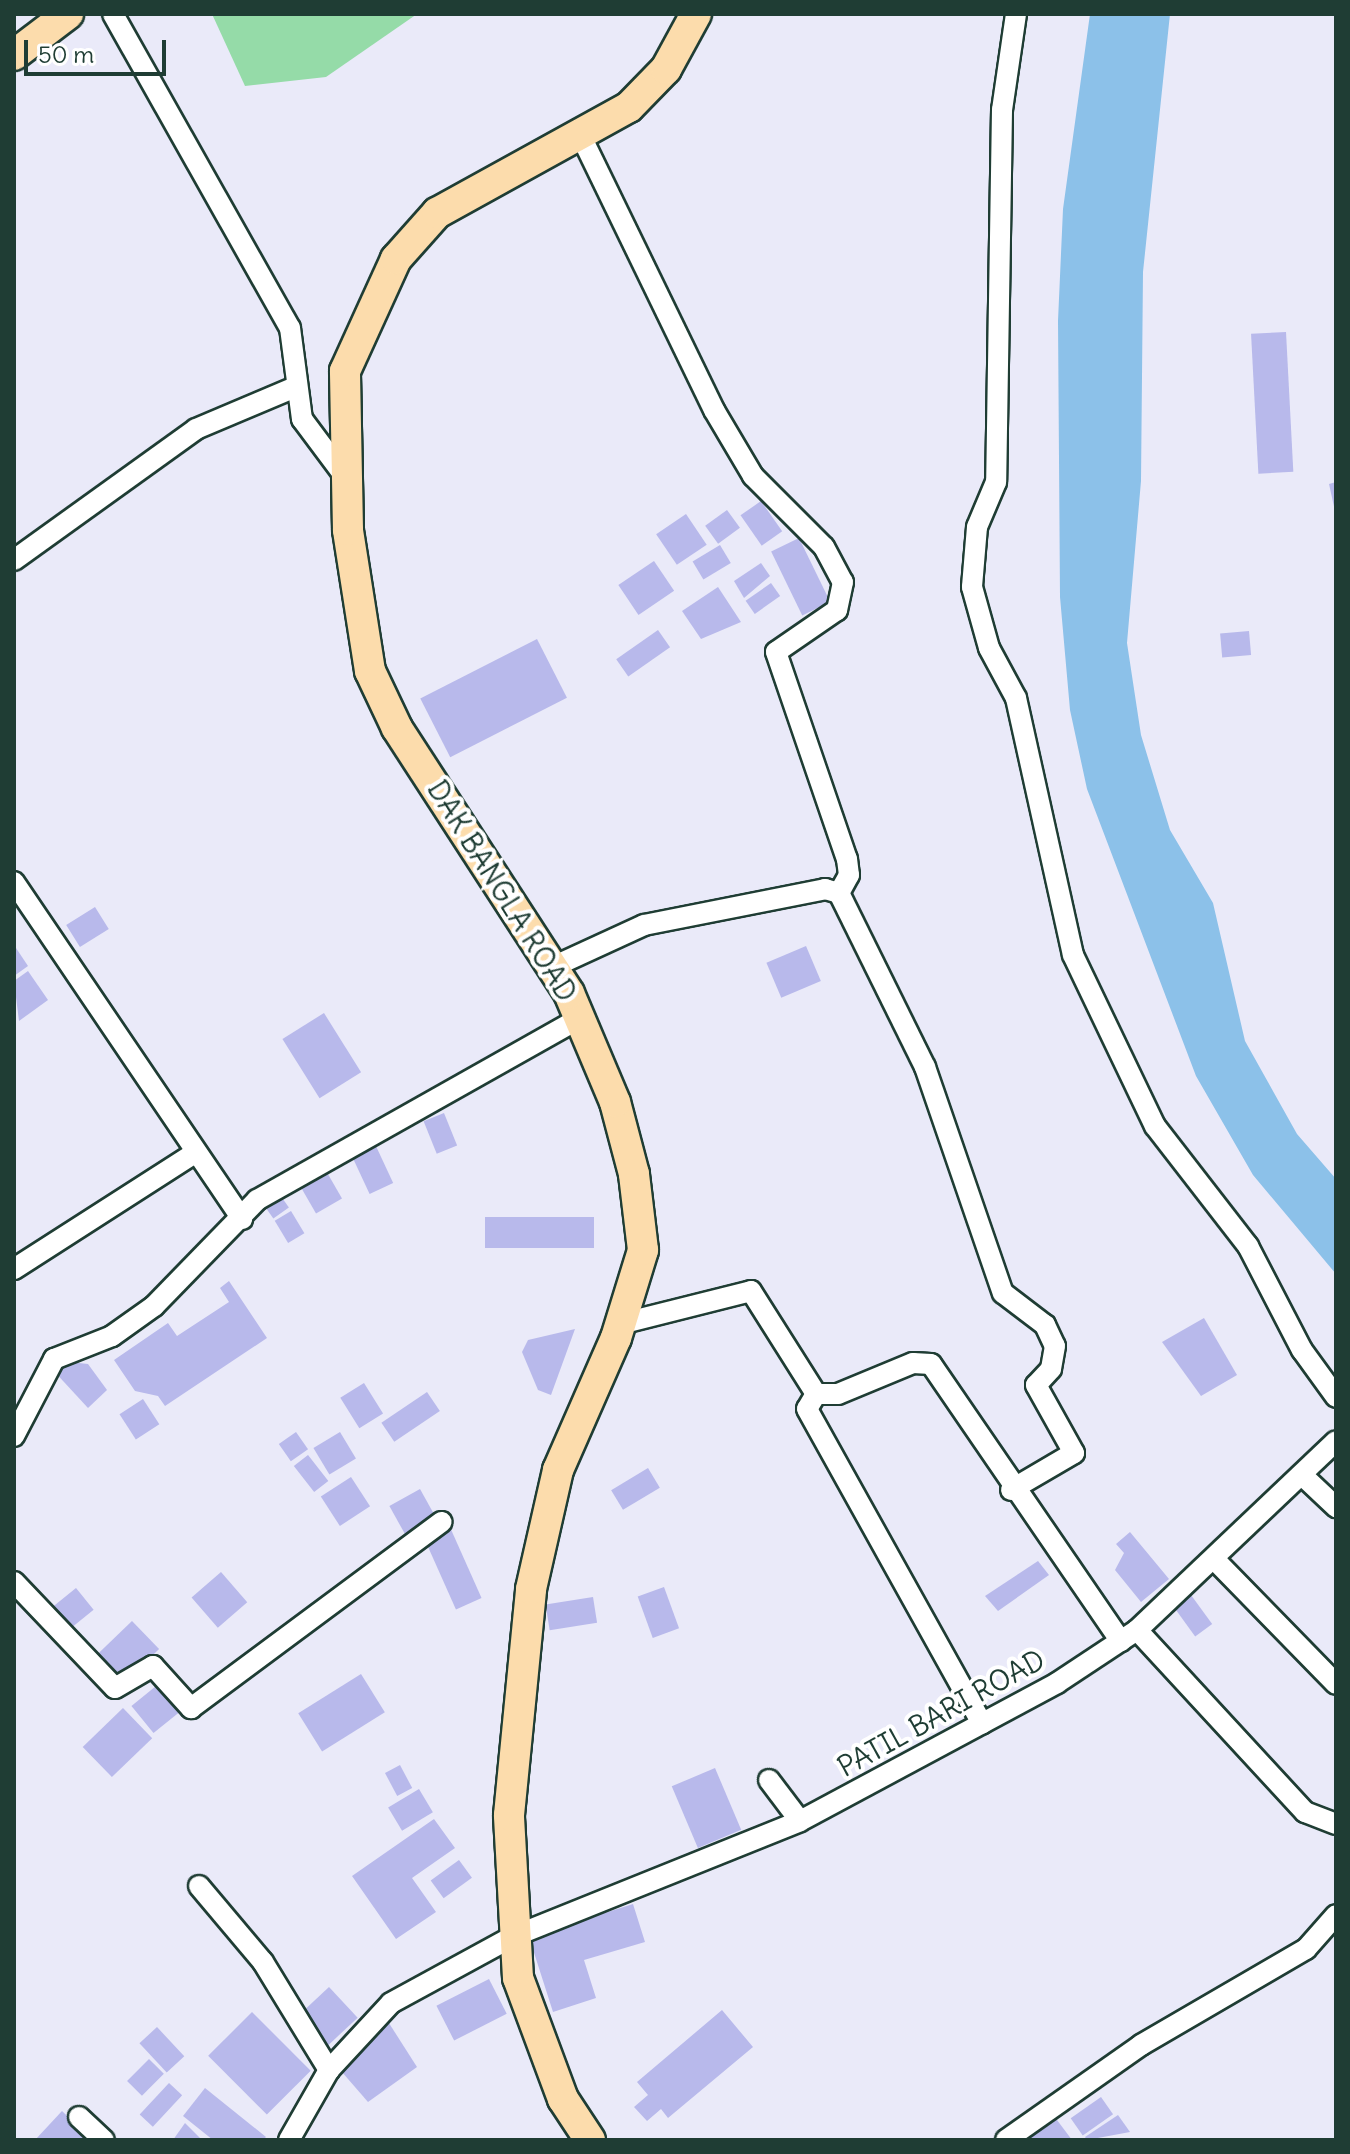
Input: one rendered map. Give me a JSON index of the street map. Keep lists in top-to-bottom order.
{
  "streets": {
    "main road": ["DAK BANGLA ROAD"],
    "street": ["PATIL BARI ROAD"]
  },
  "crossings": [
    ["DAK BANGLA ROAD", "PATIL BARI ROAD"]
  ],
  "scale_bar": "50 m"
}
